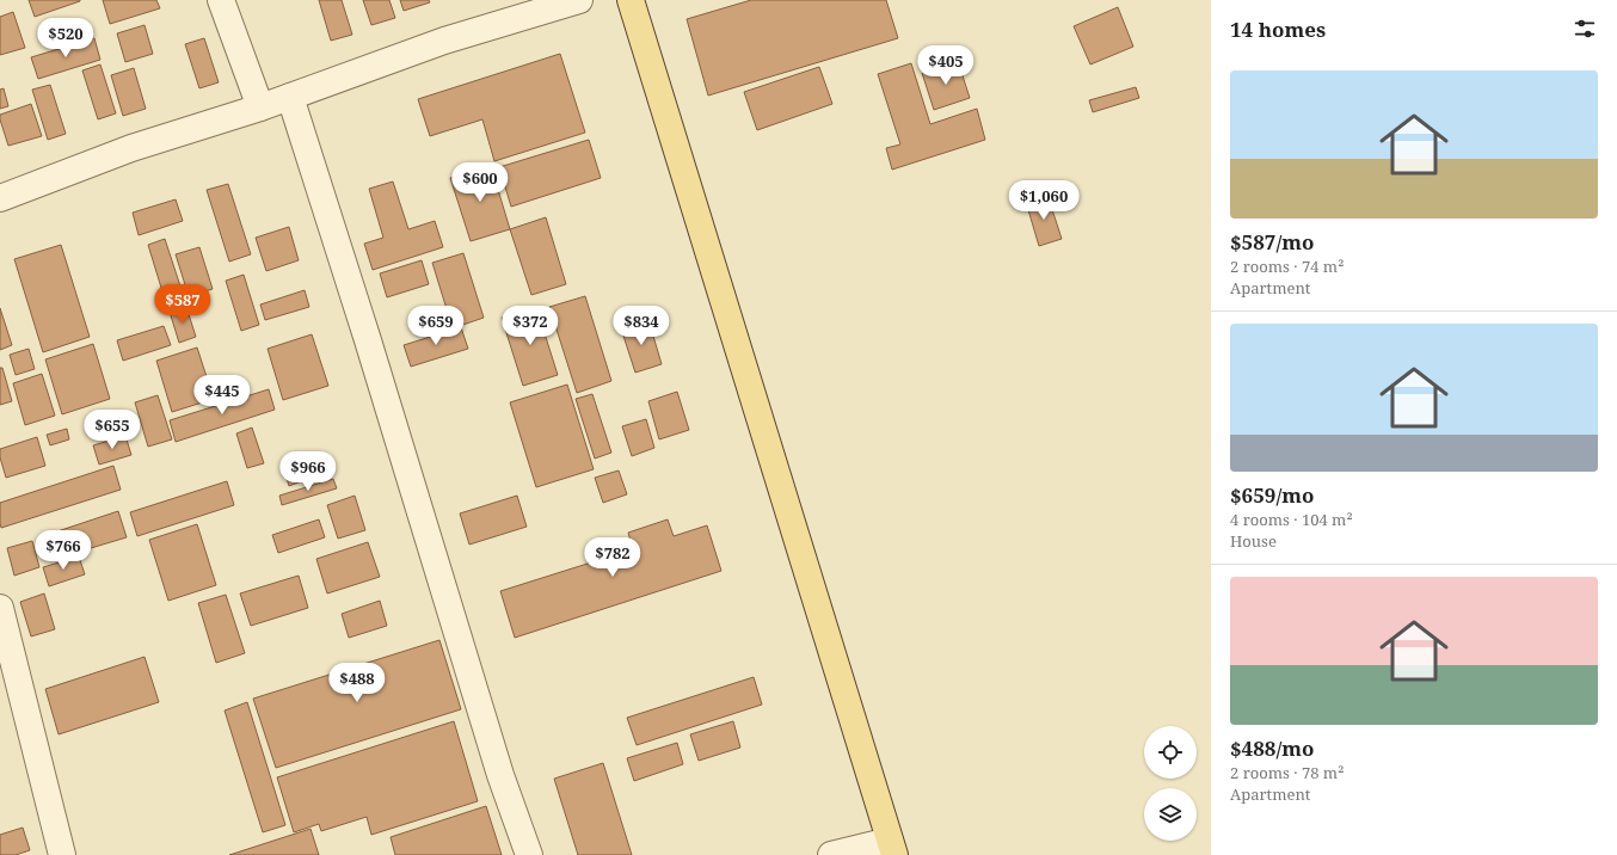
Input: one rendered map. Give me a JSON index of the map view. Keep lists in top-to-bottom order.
{
  "page": {
    "heading": "14 homes",
    "price": [
      "$520",
      "$405",
      "$600",
      "$1,060",
      "$587",
      "$659",
      "$372",
      "$834",
      "$445",
      "$655",
      "$966",
      "$766",
      "$782",
      "$488"
    ],
    "list": [
      {
        "name": "$587/mo",
        "note": "2 rooms · 74 m² · Apartment"
      },
      {
        "name": "$659/mo",
        "note": "4 rooms · 104 m² · House"
      },
      {
        "name": "$488/mo",
        "note": "2 rooms · 78 m² · Apartment"
      }
    ]
  }
}
